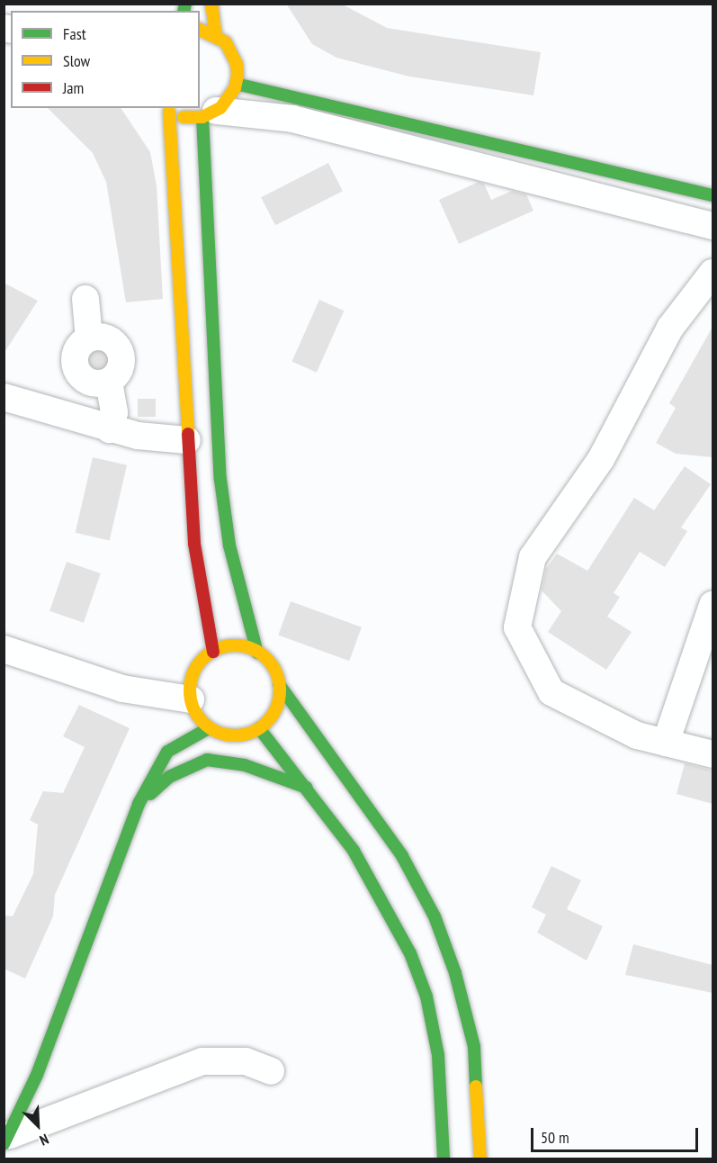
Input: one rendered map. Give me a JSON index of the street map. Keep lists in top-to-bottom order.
{
  "legend": ["Fast", "Slow", "Jam"],
  "scale_bar": "50 m",
  "north": "bottom right"
}
